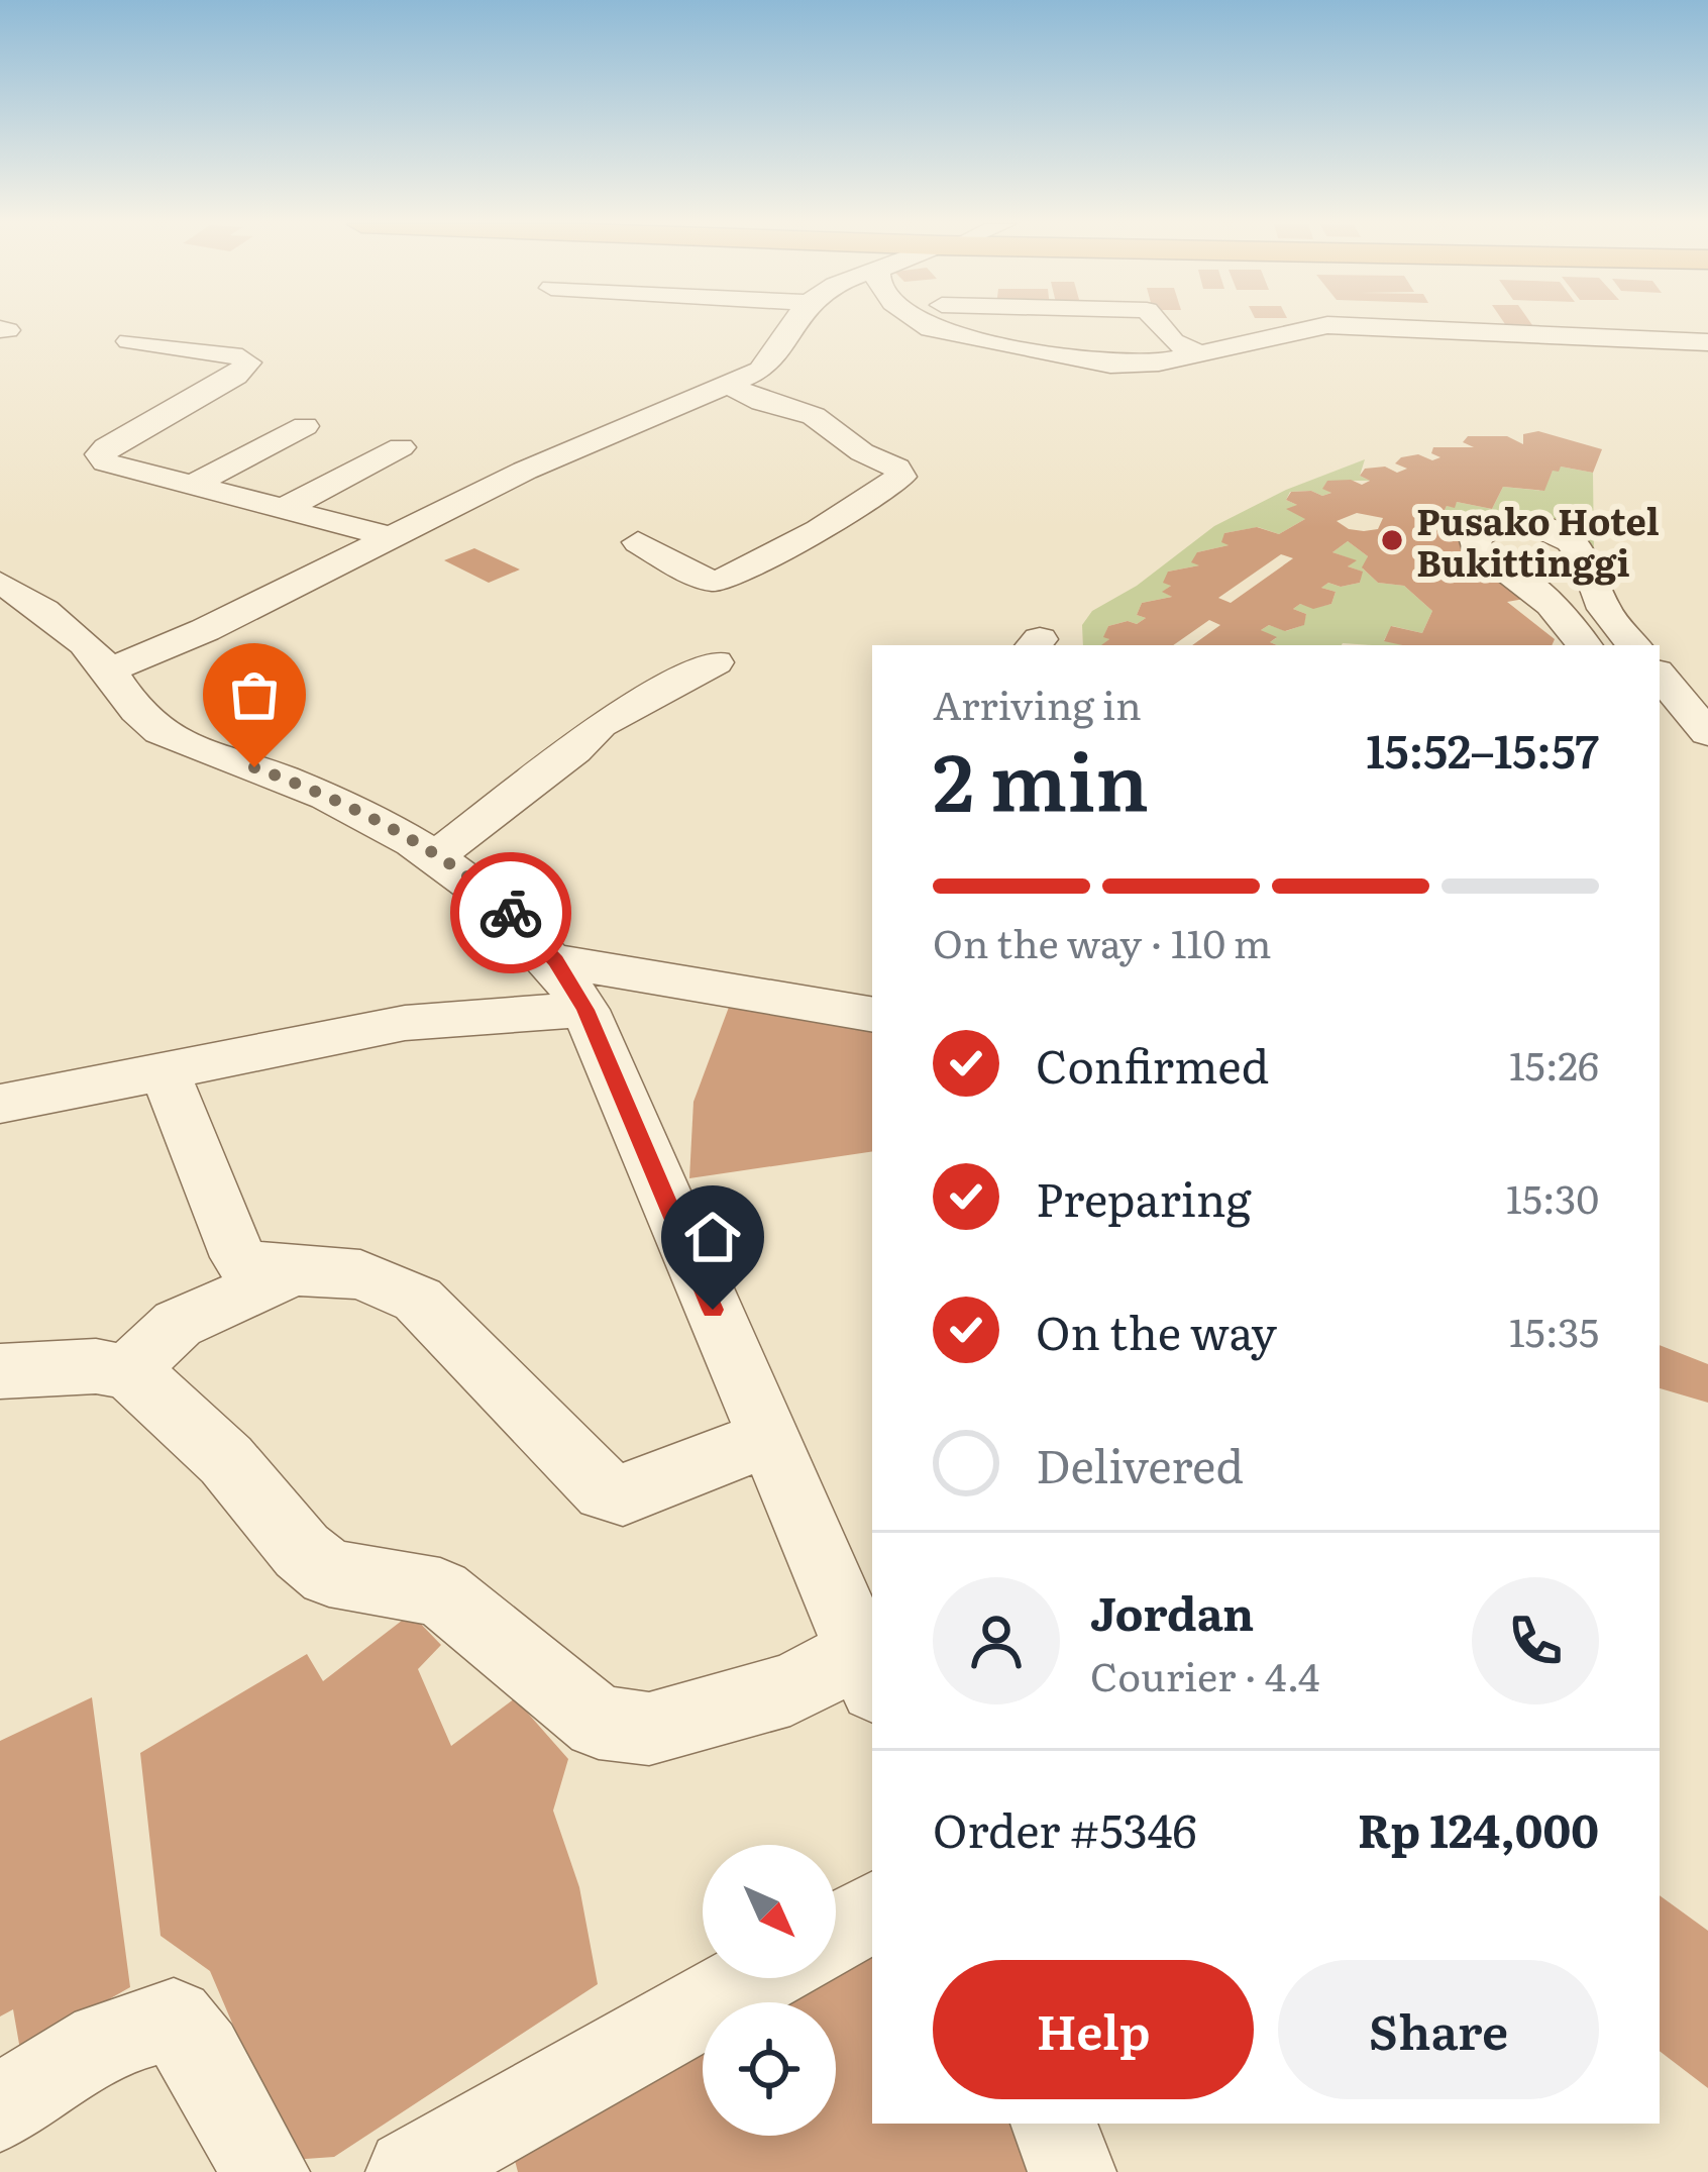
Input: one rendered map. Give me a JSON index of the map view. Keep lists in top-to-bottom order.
{
  "places": ["Pusako Hotel Bukittinggi"],
  "north": "bottom right",
  "page": {
    "heading": ["2 min", "Arriving in", "15:52–15:57"],
    "panel": [
      "Jordan",
      "Courier · 4.4",
      "Order #5346",
      "Rp 124,000"
    ],
    "bar": "On the way · 110 m",
    "list": [
      ["Confirmed", "15:26"],
      ["Preparing", "15:30"],
      ["On the way", "15:35"],
      "Delivered"
    ],
    "buttons": ["Help", "Share"]
  }
}
